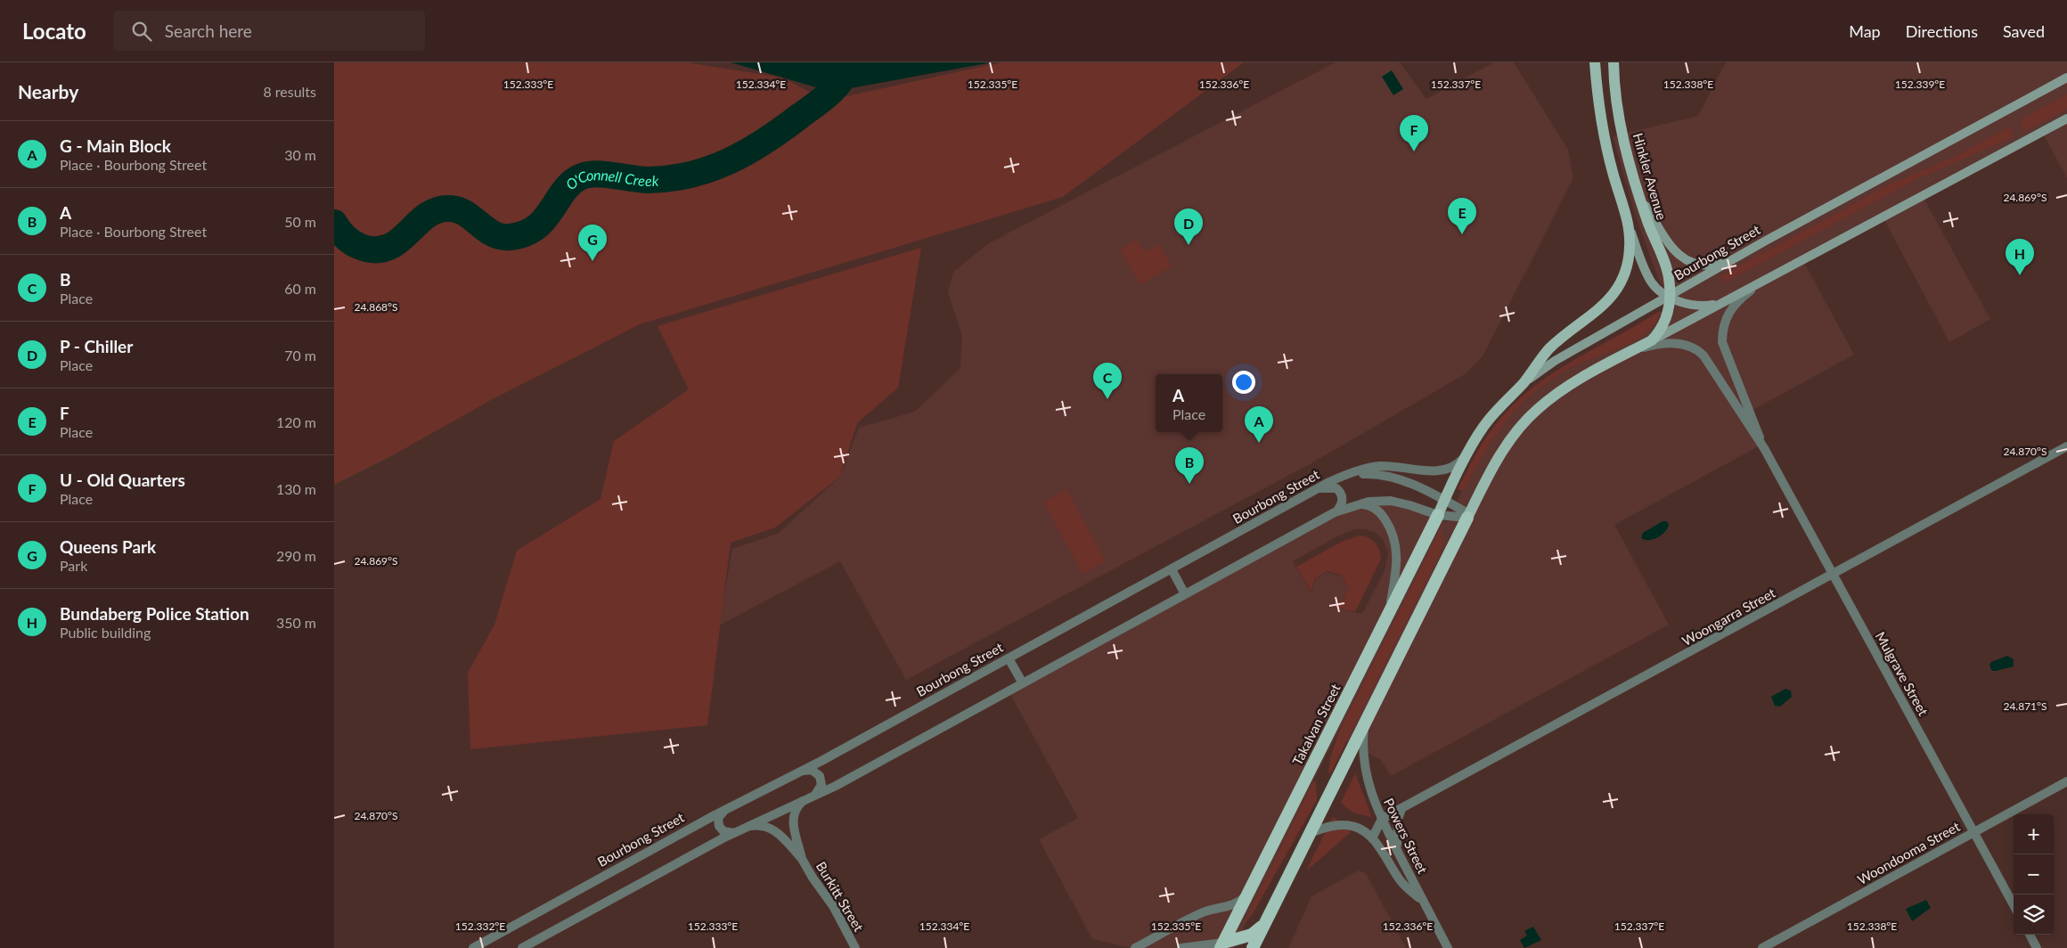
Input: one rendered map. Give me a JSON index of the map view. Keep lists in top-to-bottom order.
{
  "streets": {
    "highway": ["Takalvan Street"],
    "main road": ["Hinkler Avenue", "Bourbong Street"],
    "street": [
      "Woongarra Street",
      "Mulgrave Street",
      "Powers Street",
      "Woondooma Street",
      "Burkitt Street"
    ]
  },
  "crossings": [
    ["Hinkler Avenue", "Bourbong Street"],
    ["Bourbong Street", "Takalvan Street"],
    ["Woongarra Street", "Mulgrave Street"],
    ["Woongarra Street", "Powers Street"],
    ["Mulgrave Street", "Woondooma Street"]
  ],
  "water": ["O'Connell Creek"],
  "page": {
    "header": "Locato",
    "search": "Search here",
    "nav": ["Map", "Directions", "Saved"],
    "heading": ["Nearby", "8 results"],
    "pins": [
      "F",
      "E",
      "D",
      "G",
      "H",
      "C",
      "A",
      "B"
    ],
    "list": [
      {
        "mark": "A",
        "name": "G - Main Block",
        "note": "Place · Bourbong Street",
        "value": "30 m"
      },
      {
        "mark": "B",
        "name": "A",
        "note": "Place · Bourbong Street",
        "value": "50 m"
      },
      {
        "mark": "C",
        "name": "B",
        "note": "Place",
        "value": "60 m"
      },
      {
        "mark": "D",
        "name": "P - Chiller",
        "note": "Place",
        "value": "70 m"
      },
      {
        "mark": "E",
        "name": "F",
        "note": "Place",
        "value": "120 m"
      },
      {
        "mark": "F",
        "name": "U - Old Quarters",
        "note": "Place",
        "value": "130 m"
      },
      {
        "mark": "G",
        "name": "Queens Park",
        "note": "Park",
        "value": "290 m"
      },
      {
        "mark": "H",
        "name": "Bundaberg Police Station",
        "note": "Public building",
        "value": "350 m"
      }
    ],
    "popup": ["A", "Place"],
    "map_buttons": ["+", "−"]
  },
  "coordinates": [
    "152.333°E",
    "152.334°E",
    "152.335°E",
    "152.336°E",
    "152.337°E",
    "152.338°E",
    "152.339°E",
    "24.869°S",
    "24.868°S",
    "24.870°S",
    "24.871°S",
    "152.332°E"
  ]
}
